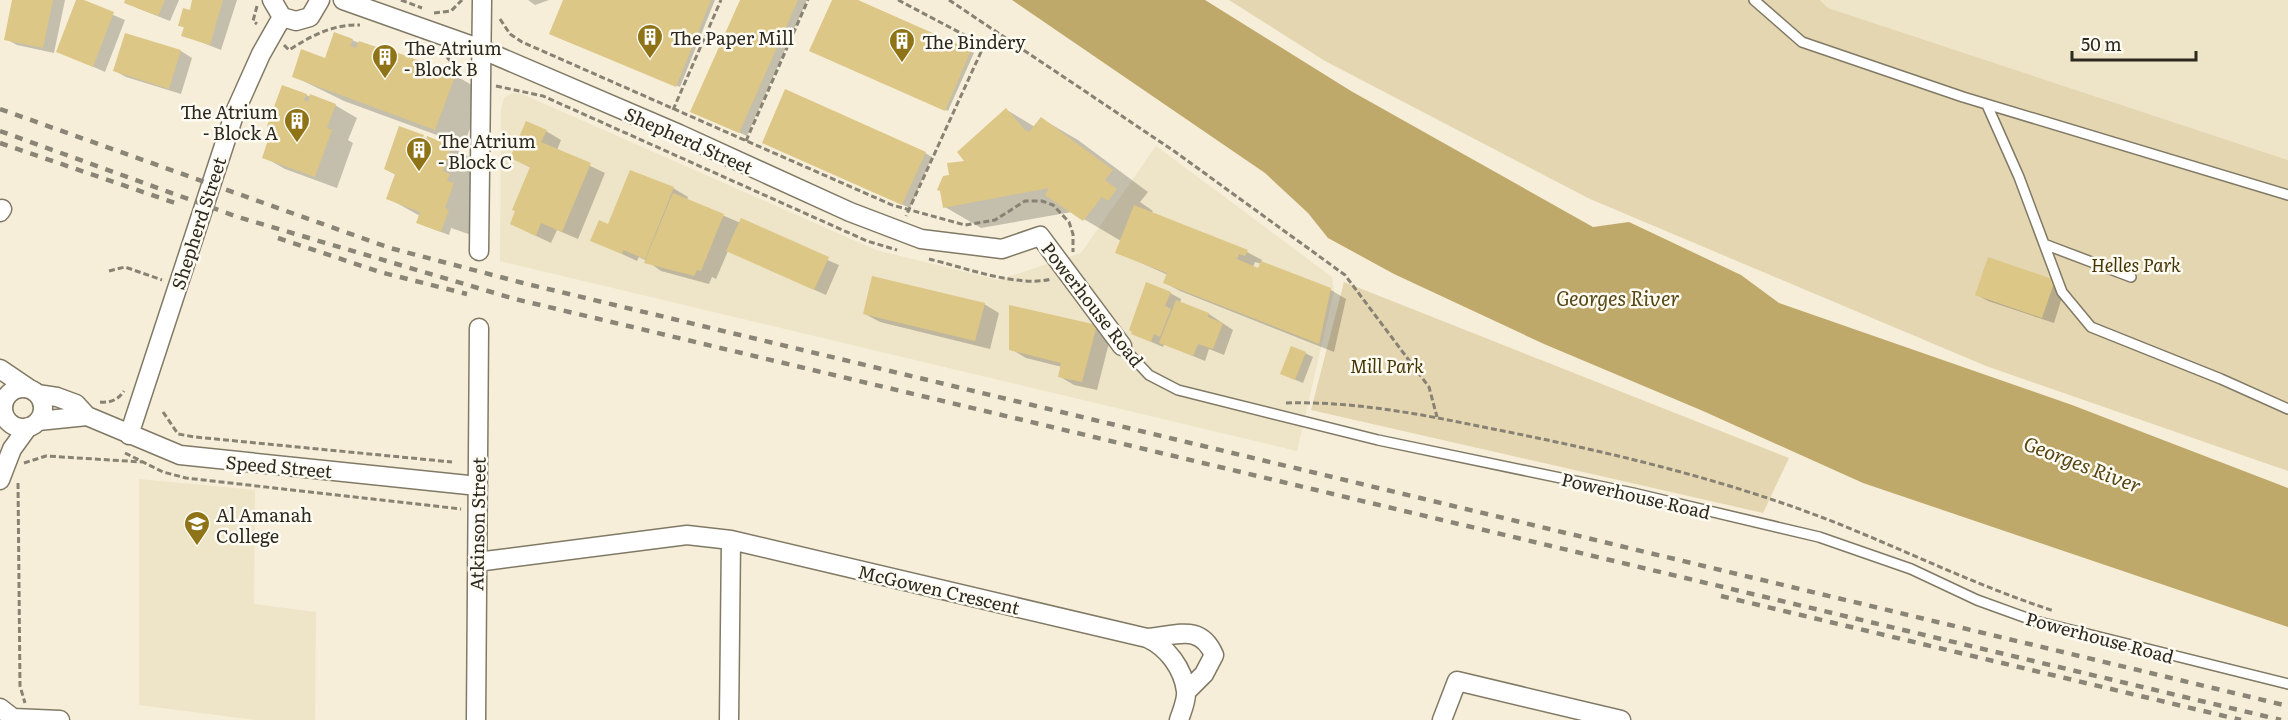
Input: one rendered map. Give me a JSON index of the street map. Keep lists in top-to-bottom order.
{
  "streets": {
    "street": [
      "Shepherd Street",
      "Powerhouse Road",
      "Speed Street",
      "Atkinson Street",
      "McGowen Crescent"
    ]
  },
  "crossings": [
    ["Shepherd Street", "Powerhouse Road"],
    ["Shepherd Street", "Speed Street"],
    ["Speed Street", "Atkinson Street"],
    ["Atkinson Street", "McGowen Crescent"]
  ],
  "water": ["Georges River"],
  "parks": ["Helles Park", "Mill Park"],
  "places": {
    "building": [
      "The Paper Mill",
      "The Bindery",
      "The Atrium - Block B",
      "The Atrium - Block A",
      "The Atrium - Block C"
    ],
    "school or university": ["Al Amanah College"]
  },
  "scale_bar": "50 m"
}
